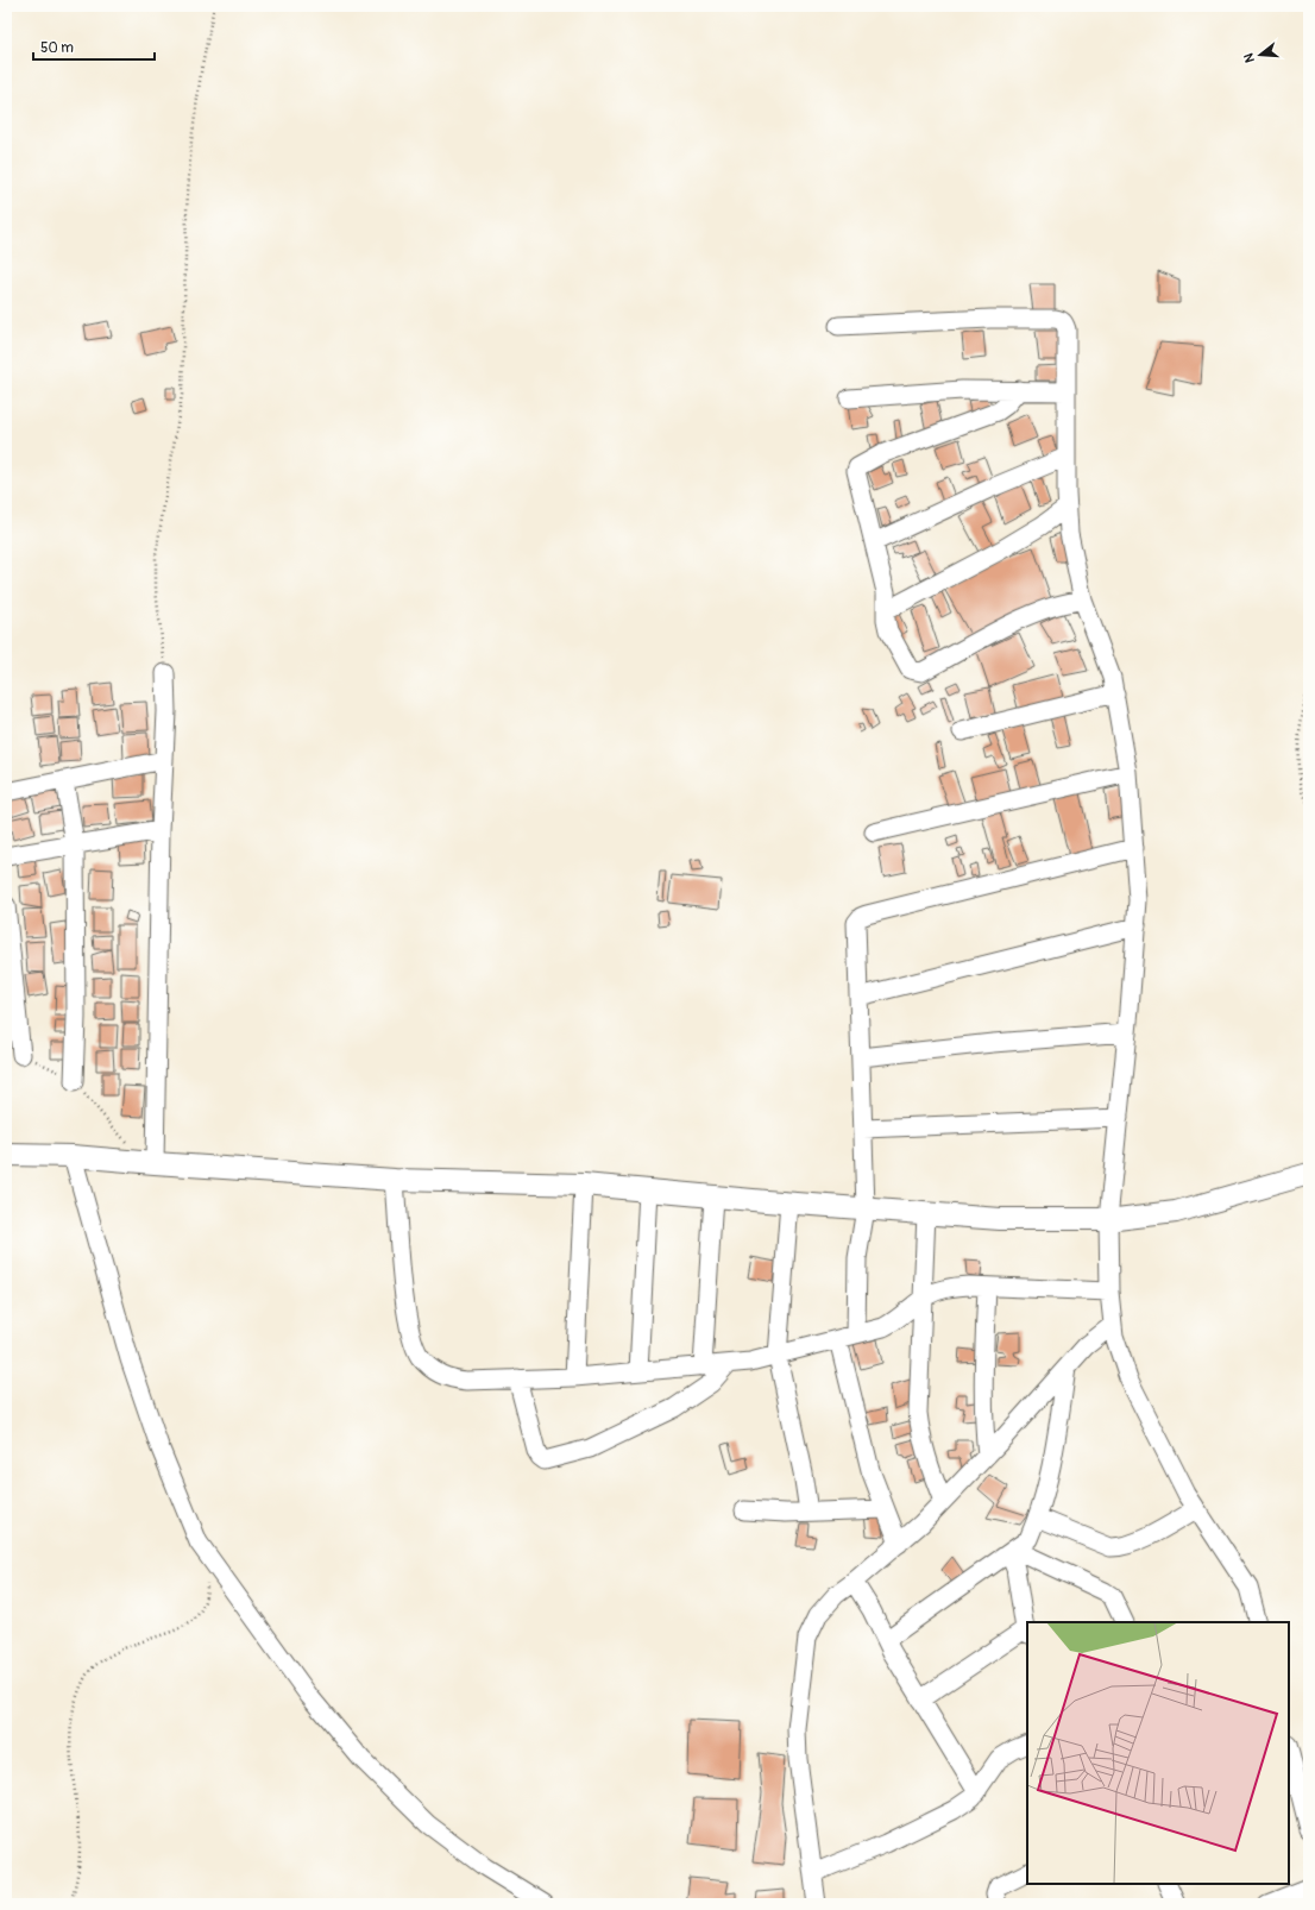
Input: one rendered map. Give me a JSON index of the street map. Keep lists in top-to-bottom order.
{
  "scale_bar": "50 m",
  "north": "left"
}
